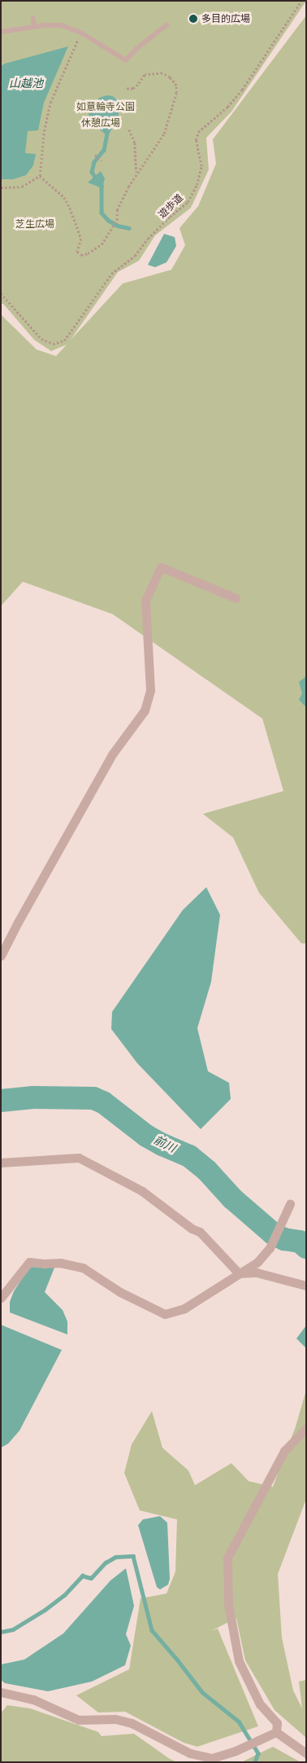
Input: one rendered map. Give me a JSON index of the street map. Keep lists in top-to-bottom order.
{
  "streets": {
    "path": ["遊歩道"]
  },
  "water": ["山越池", "前川"],
  "parks": ["如意輪寺公園", "休憩広場", "芝生広場"],
  "places": ["多目的広場"]
}
